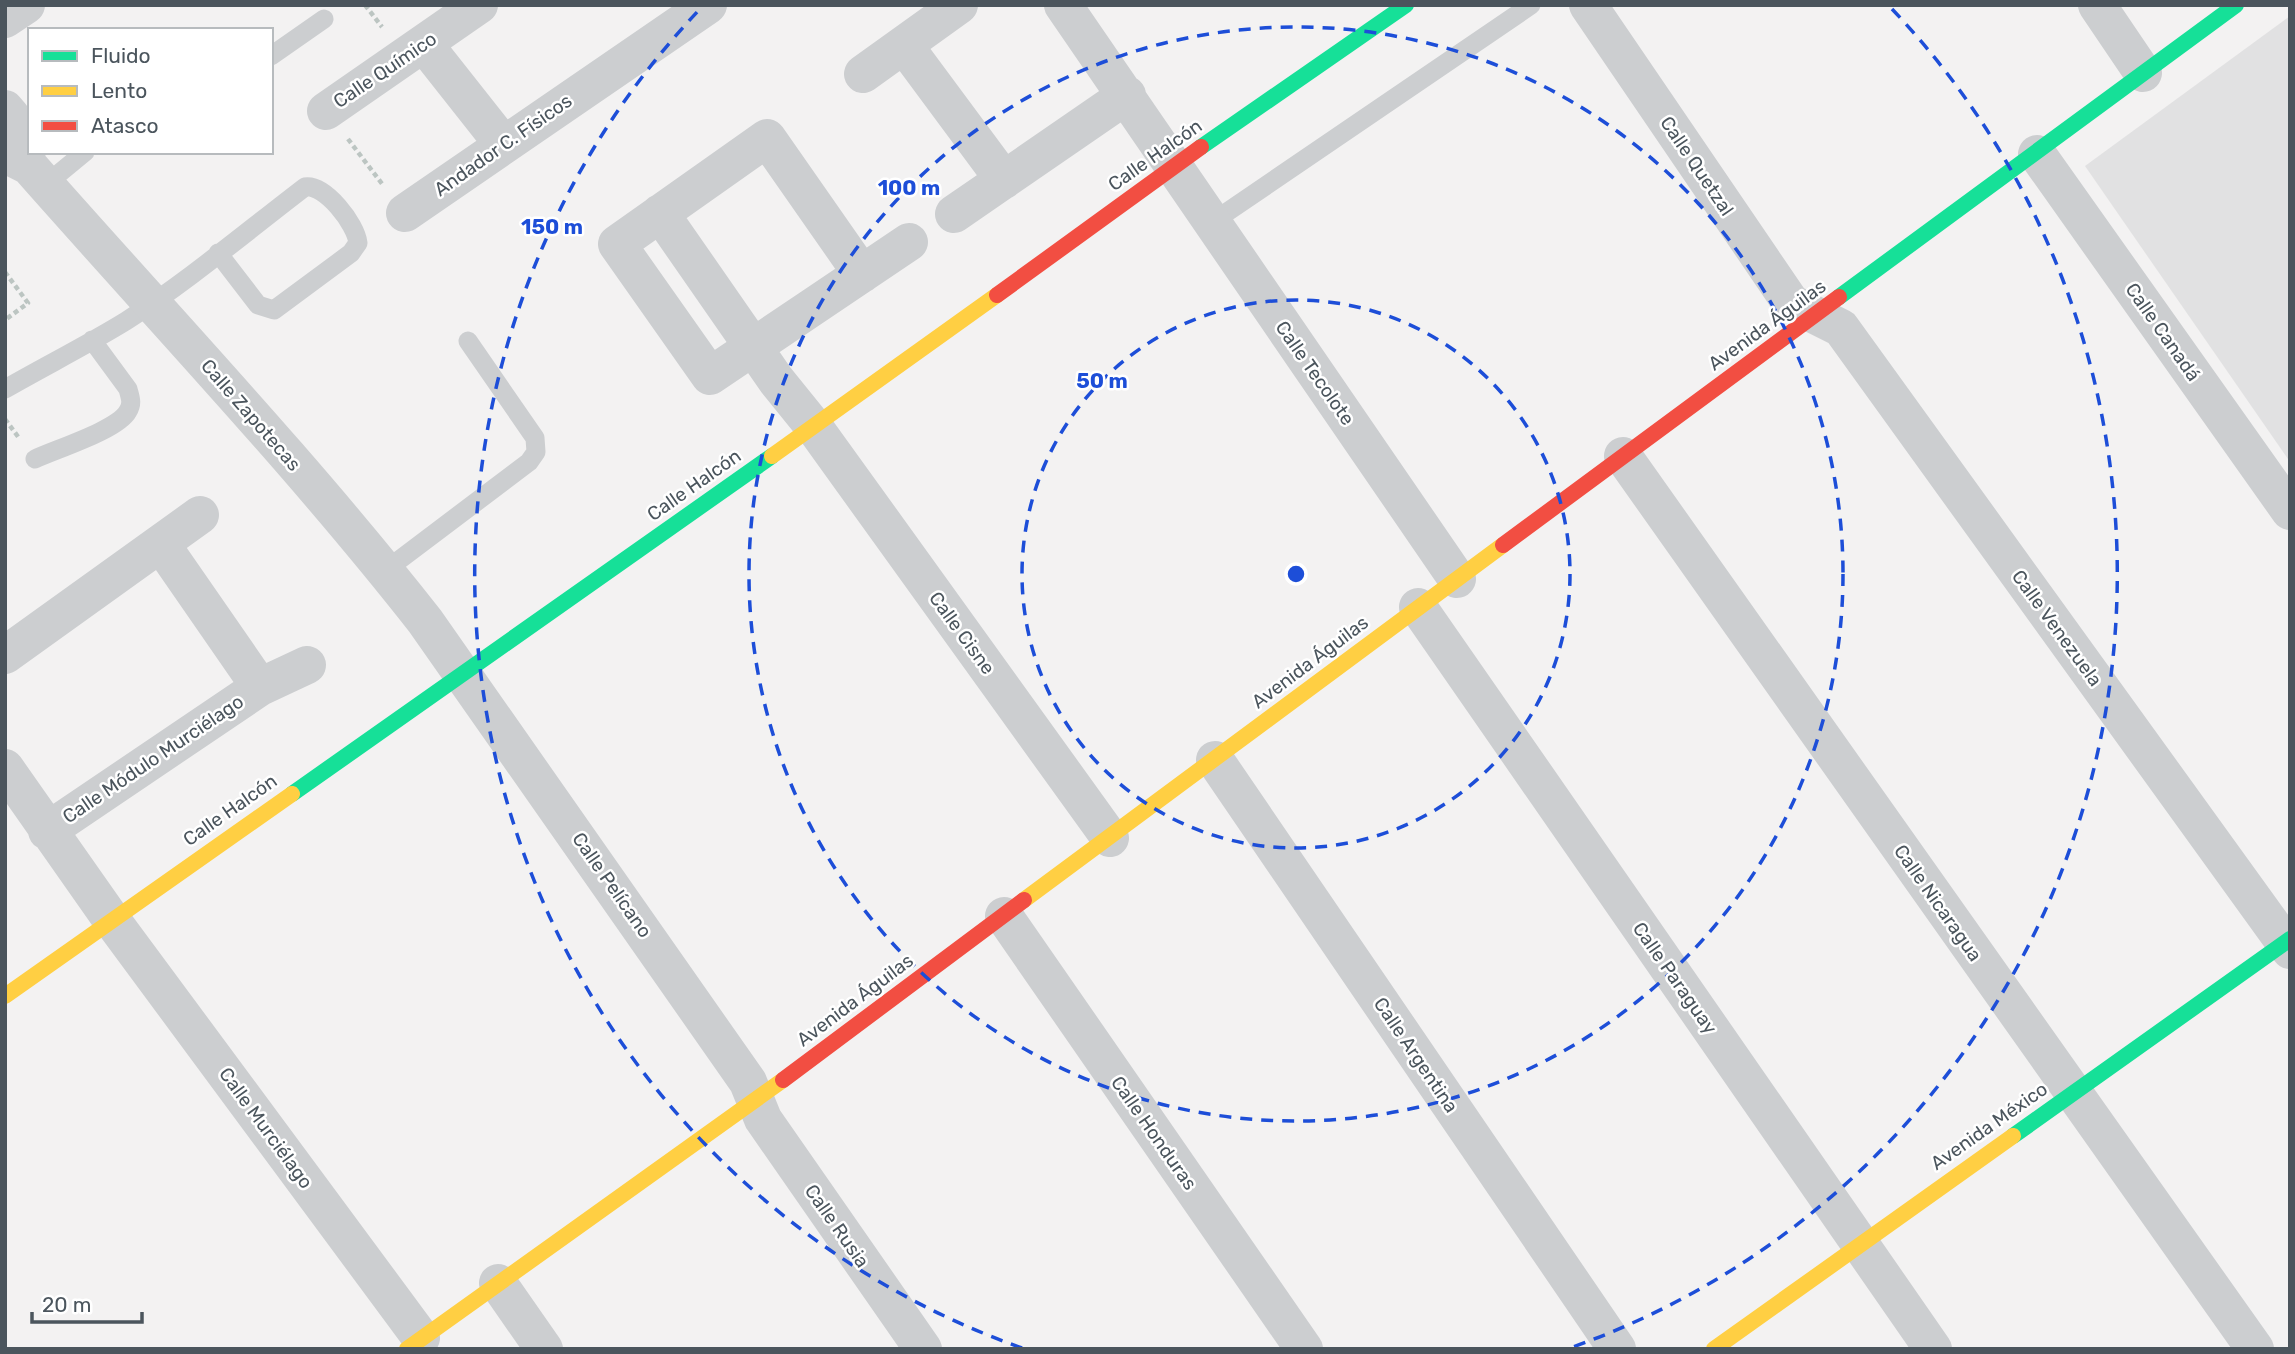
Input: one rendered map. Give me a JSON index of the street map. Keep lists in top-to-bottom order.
{
  "streets": {
    "street": [
      "Calle Químico",
      "Andador C. Físicos",
      "Calle Halcón",
      "Calle Quetzal",
      "Avenida Águilas",
      "Calle Canadá",
      "Calle Tecolote",
      "Calle Zapotecas",
      "Calle Venezuela",
      "Calle Cisne",
      "Calle Módulo Murciélago",
      "Calle Pelícano",
      "Calle Nicaragua",
      "Calle Paraguay",
      "Calle Argentina",
      "Avenida México",
      "Calle Murciélago",
      "Calle Honduras",
      "Calle Rusia"
    ]
  },
  "crossings": [
    ["Calle Halcón", "Calle Tecolote"],
    ["Calle Halcón", "Calle Zapotecas"],
    ["Calle Halcón", "Calle Cisne"],
    ["Calle Halcón", "Calle Módulo Murciélago"],
    ["Calle Halcón", "Calle Pelícano"],
    ["Calle Halcón", "Calle Murciélago"],
    ["Calle Quetzal", "Avenida Águilas"],
    ["Calle Quetzal", "Calle Venezuela"],
    ["Avenida Águilas", "Calle Canadá"],
    ["Avenida Águilas", "Calle Tecolote"],
    ["Avenida Águilas", "Calle Venezuela"],
    ["Avenida Águilas", "Calle Cisne"],
    ["Avenida Águilas", "Calle Pelícano"],
    ["Avenida Águilas", "Calle Nicaragua"],
    ["Avenida Águilas", "Calle Paraguay"],
    ["Avenida Águilas", "Calle Argentina"],
    ["Avenida Águilas", "Calle Murciélago"],
    ["Avenida Águilas", "Calle Honduras"],
    ["Avenida Águilas", "Calle Rusia"],
    ["Calle Zapotecas", "Calle Pelícano"],
    ["Calle Venezuela", "Avenida México"],
    ["Calle Módulo Murciélago", "Calle Murciélago"],
    ["Calle Pelícano", "Calle Rusia"],
    ["Calle Nicaragua", "Avenida México"],
    ["Calle Paraguay", "Avenida México"]
  ],
  "legend": ["Fluido", "Lento", "Atasco"],
  "scale_bar": "20 m",
  "rings": ["100 m", "150 m", "50 m"]
}
